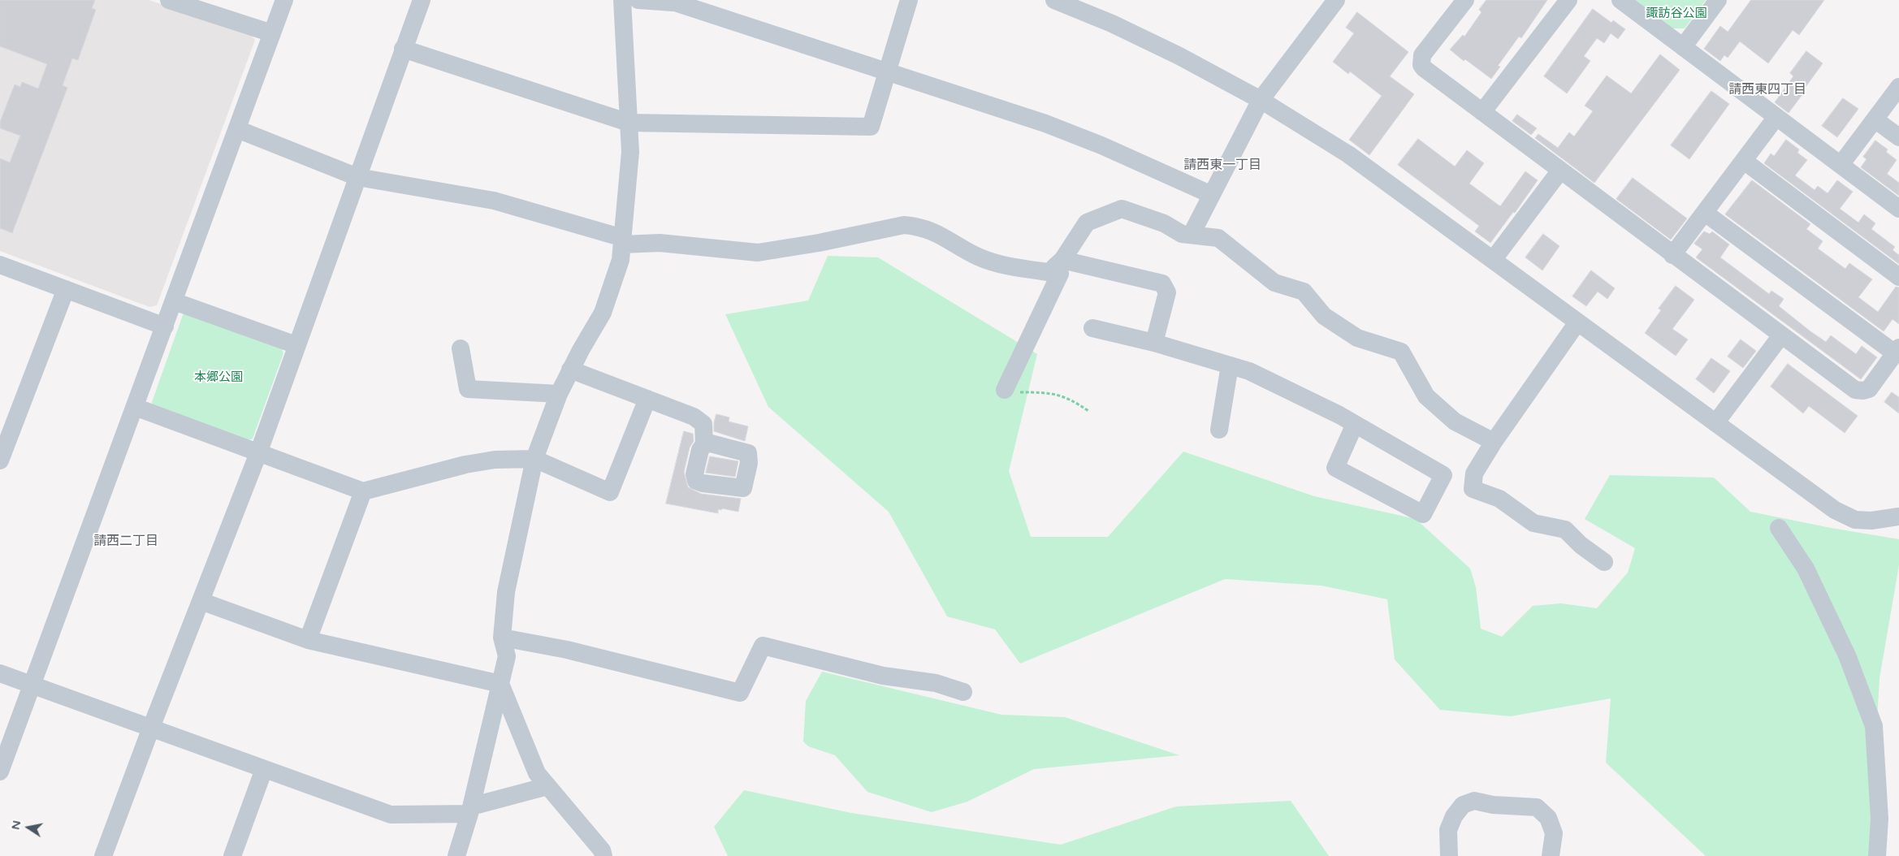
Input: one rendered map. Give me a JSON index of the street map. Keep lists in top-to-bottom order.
{
  "districts": ["請西東四丁目", "請西東一丁目", "請西二丁目"],
  "parks": ["諏訪谷公園", "本郷公園"],
  "north": "left"
}
